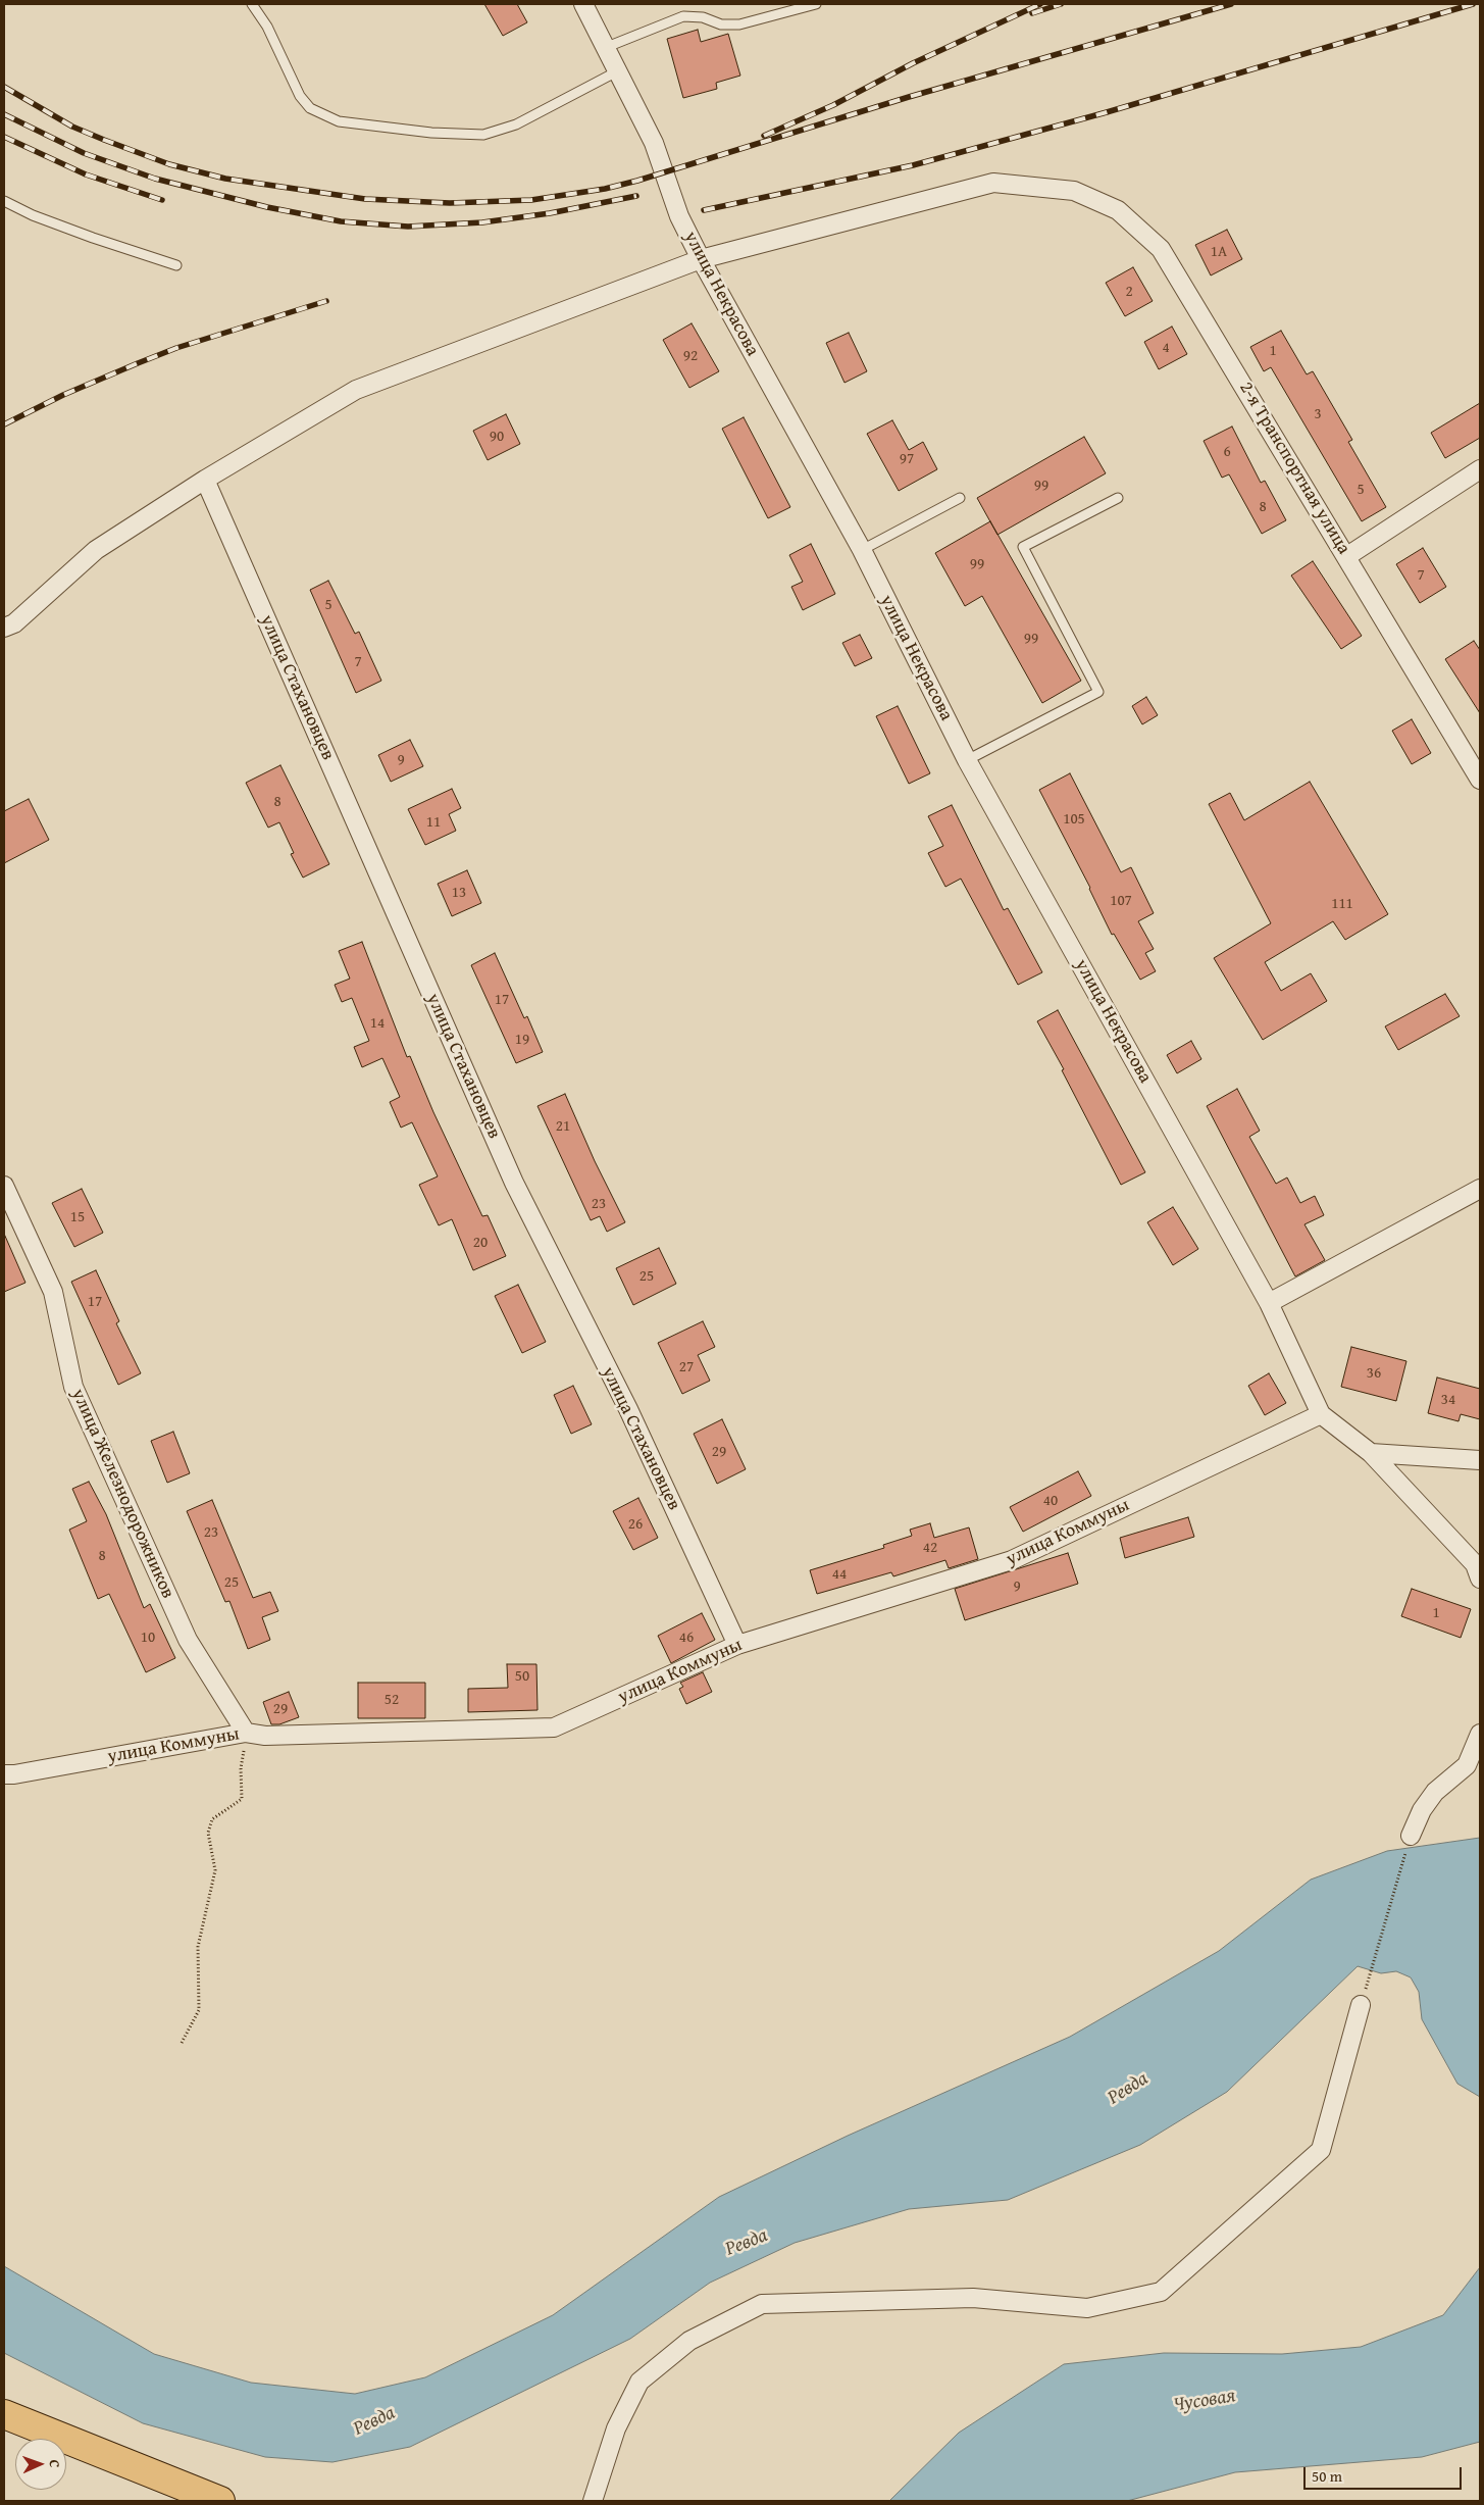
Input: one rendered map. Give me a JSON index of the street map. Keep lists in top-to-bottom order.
{
  "streets": {
    "street": [
      "улица Некрасова",
      "2-я Транспортная улица",
      "улица Стахановцев",
      "улица Железнодорожников",
      "улица Коммуны"
    ]
  },
  "crossings": [
    ["улица Некрасова", "2-я Транспортная улица"],
    ["2-я Транспортная улица", "улица Стахановцев"],
    ["улица Стахановцев", "улица Коммуны"],
    ["улица Железнодорожников", "улица Коммуны"]
  ],
  "water": ["Ревда", "Чусовая"],
  "house_numbers": [
    "1А",
    "2",
    "4",
    "1",
    "92",
    "3",
    "90",
    "6",
    "97",
    "99",
    "5",
    "8",
    "99",
    "7",
    "5",
    "99",
    "7",
    "9",
    "8",
    "105",
    "11",
    "13",
    "107",
    "111",
    "17",
    "14",
    "19",
    "21",
    "23",
    "15",
    "20",
    "25",
    "17",
    "27",
    "36",
    "34",
    "29",
    "40",
    "26",
    "23",
    "42",
    "8",
    "44",
    "25",
    "9",
    "1",
    "10",
    "46",
    "50",
    "52",
    "29"
  ],
  "scale_bar": "50 m",
  "north": "right"
}
